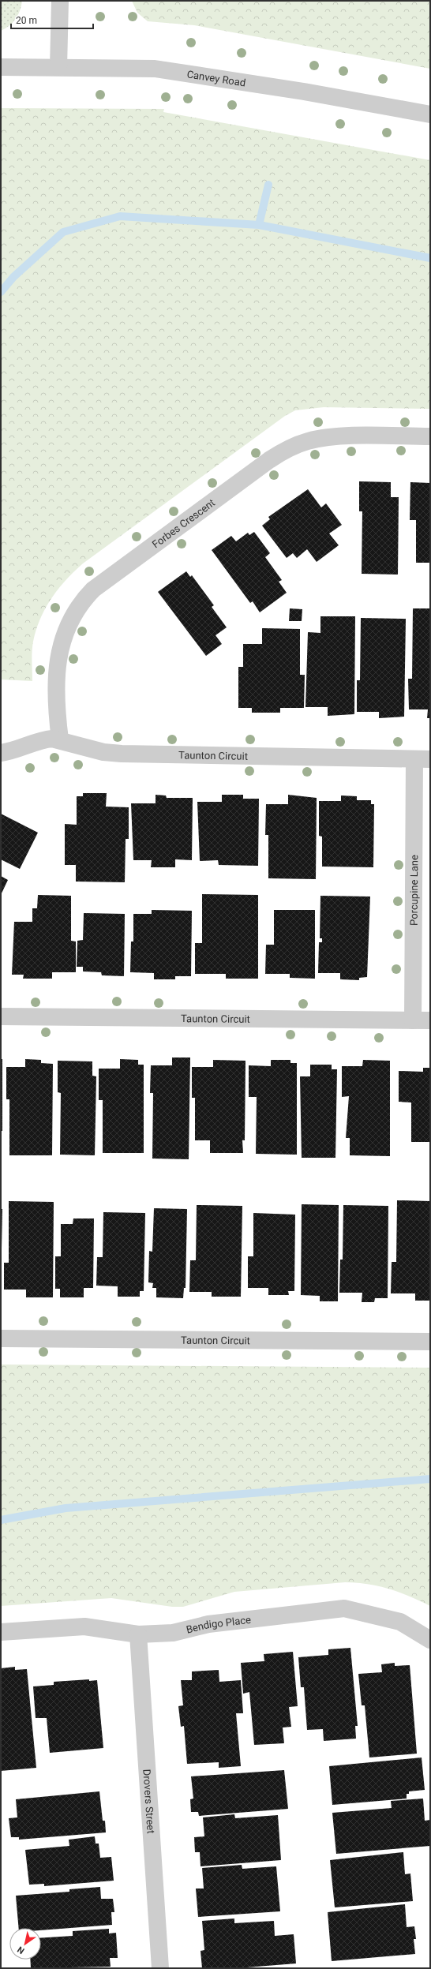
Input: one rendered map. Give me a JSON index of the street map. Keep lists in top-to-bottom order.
{
  "streets": {
    "street": [
      "Canvey Road",
      "Forbes Crescent",
      "Taunton Circuit",
      "Porcupine Lane",
      "Bendigo Place",
      "Drovers Street"
    ]
  },
  "crossings": [
    ["Forbes Crescent", "Taunton Circuit"],
    ["Taunton Circuit", "Porcupine Lane"],
    ["Bendigo Place", "Drovers Street"]
  ],
  "scale_bar": "20 m",
  "north": "bottom left"
}
